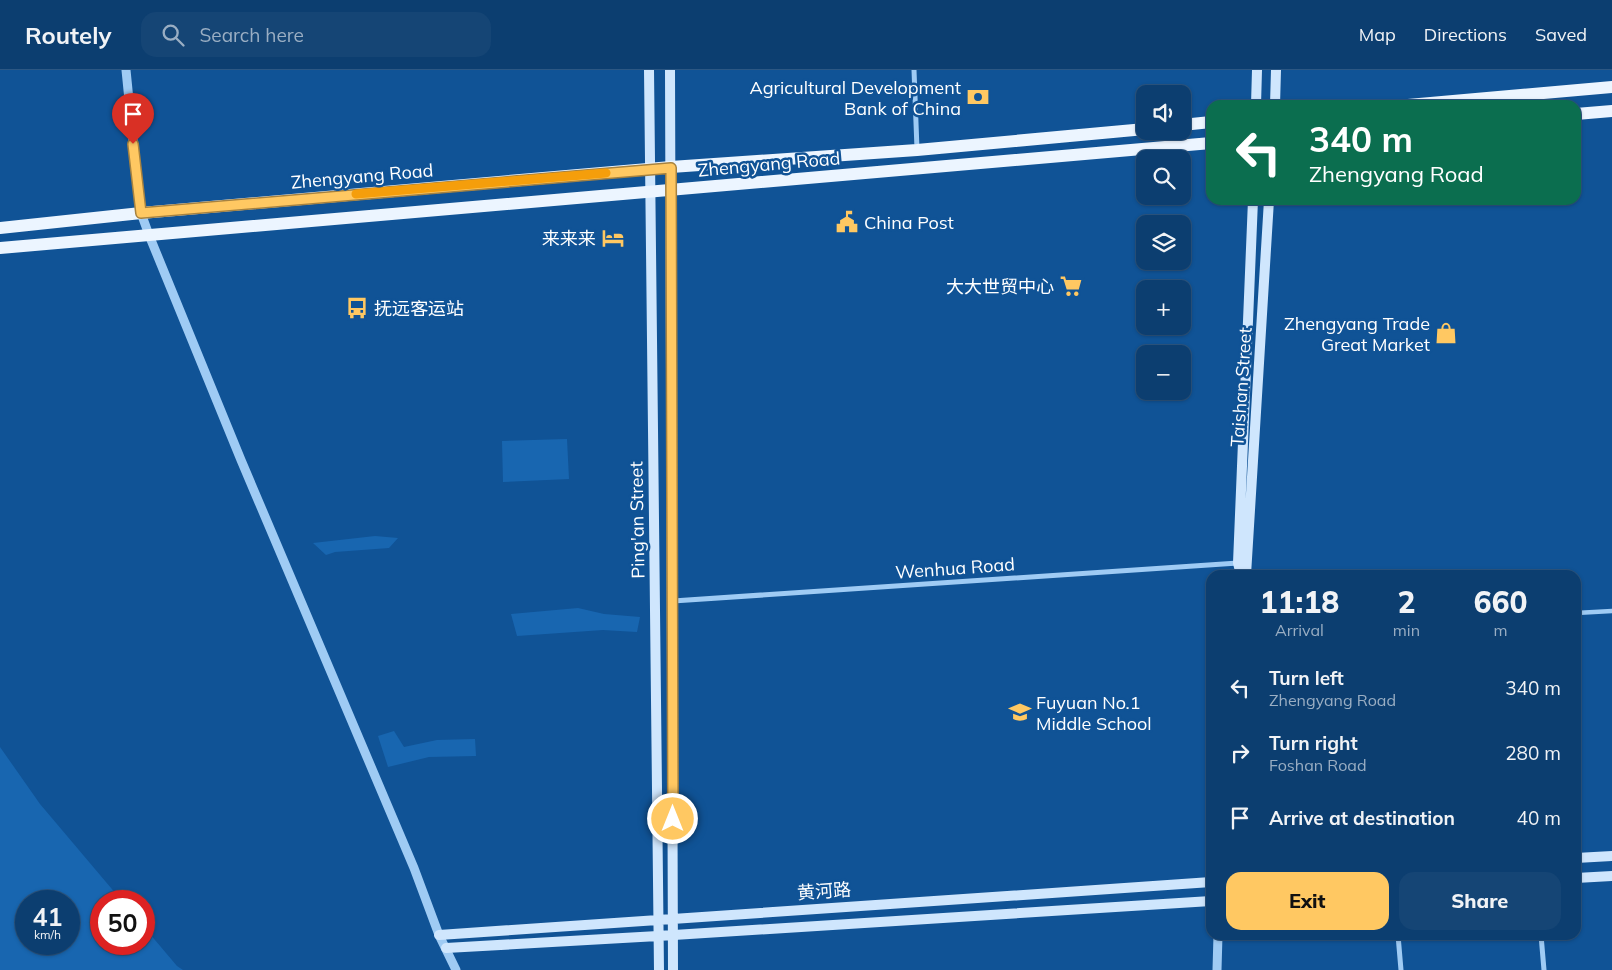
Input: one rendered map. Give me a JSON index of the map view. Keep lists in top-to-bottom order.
{
  "streets": {
    "main road": [
      "Zhengyang Road",
      "Taishan Street",
      "Ping'an Street",
      "黄河路"
    ],
    "street": ["Wenhua Road"]
  },
  "crossings": [
    ["Zhengyang Road", "Ping'an Street"],
    ["Taishan Street", "Wenhua Road"],
    ["Ping'an Street", "Wenhua Road"],
    ["Ping'an Street", "黄河路"]
  ],
  "places": {
    "bank": ["Agricultural Development Bank of China"],
    "public building": ["China Post"],
    "hotel": ["来来来"],
    "supermarket": ["大大世贸中心"],
    "bus stop": ["抚远客运站"],
    "shop": ["Zhengyang Trade Great Market"],
    "school or university": ["Fuyuan No.1 Middle School"]
  },
  "page": {
    "header": "Routely",
    "search": "Search here",
    "nav": ["Map", "Directions", "Saved"],
    "map_buttons": ["+", "−"],
    "turn": ["340 m", "Zhengyang Road"],
    "eta": [
      "11:18",
      "Arrival",
      "2",
      "min",
      "660",
      "m"
    ],
    "list": [
      {
        "name": "Turn left",
        "note": "Zhengyang Road",
        "value": "340 m"
      },
      {
        "name": "Turn right",
        "note": "Foshan Road",
        "value": "280 m"
      },
      {
        "name": "Arrive at destination",
        "value": "40 m"
      }
    ],
    "buttons": ["Exit", "Share"],
    "speed": "41 km/h",
    "limit": "50"
  }
}
